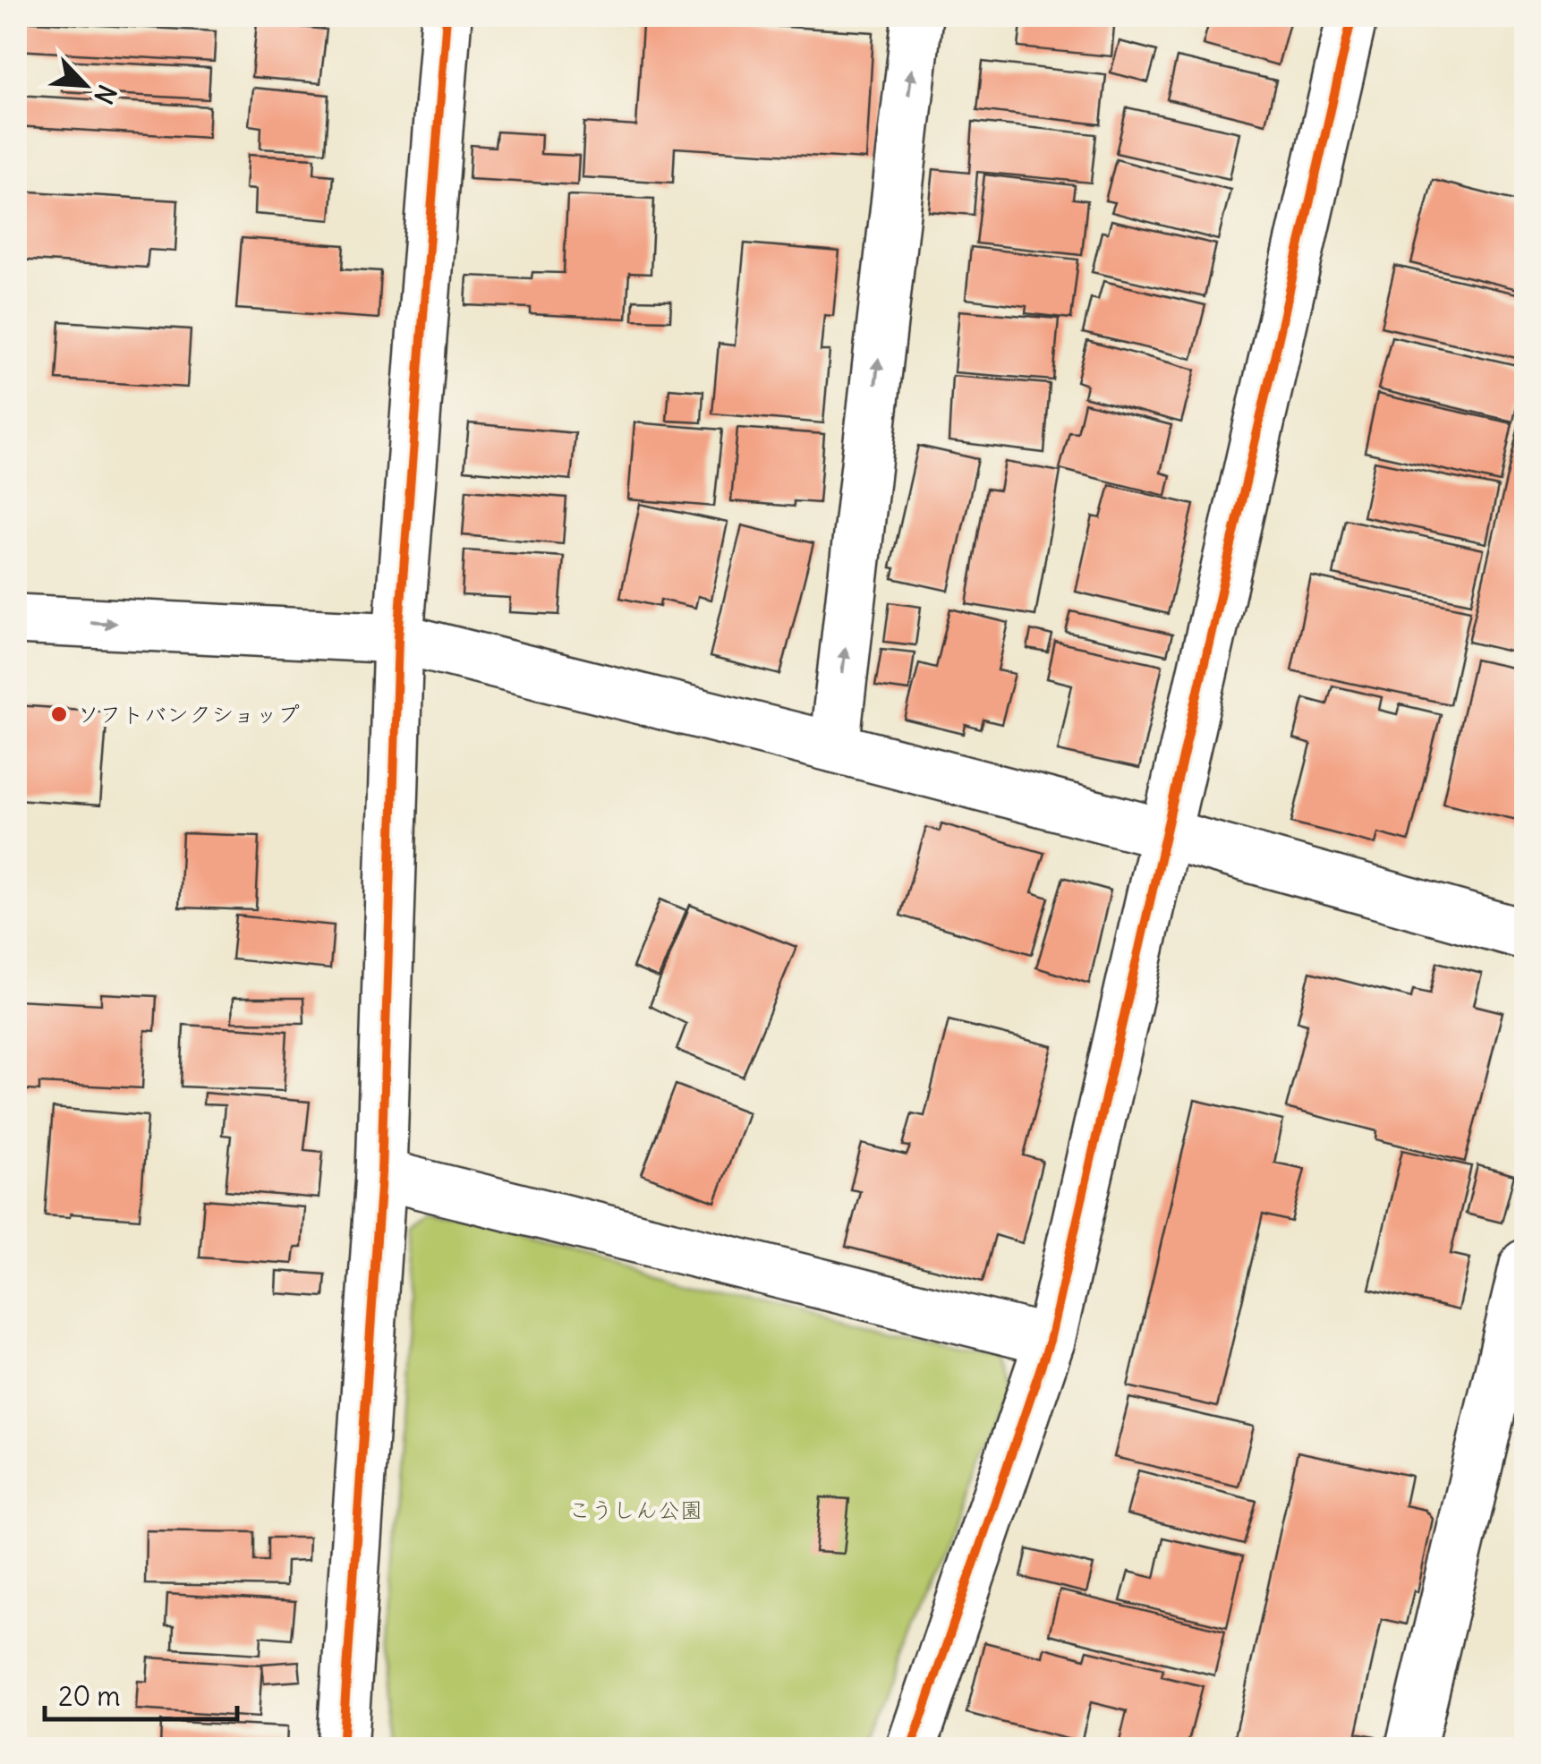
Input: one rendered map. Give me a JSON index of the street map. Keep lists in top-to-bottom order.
{
  "parks": ["こうしん公園"],
  "places": ["ソフトバンクショップ"],
  "scale_bar": "20 m",
  "north": "bottom right"
}
